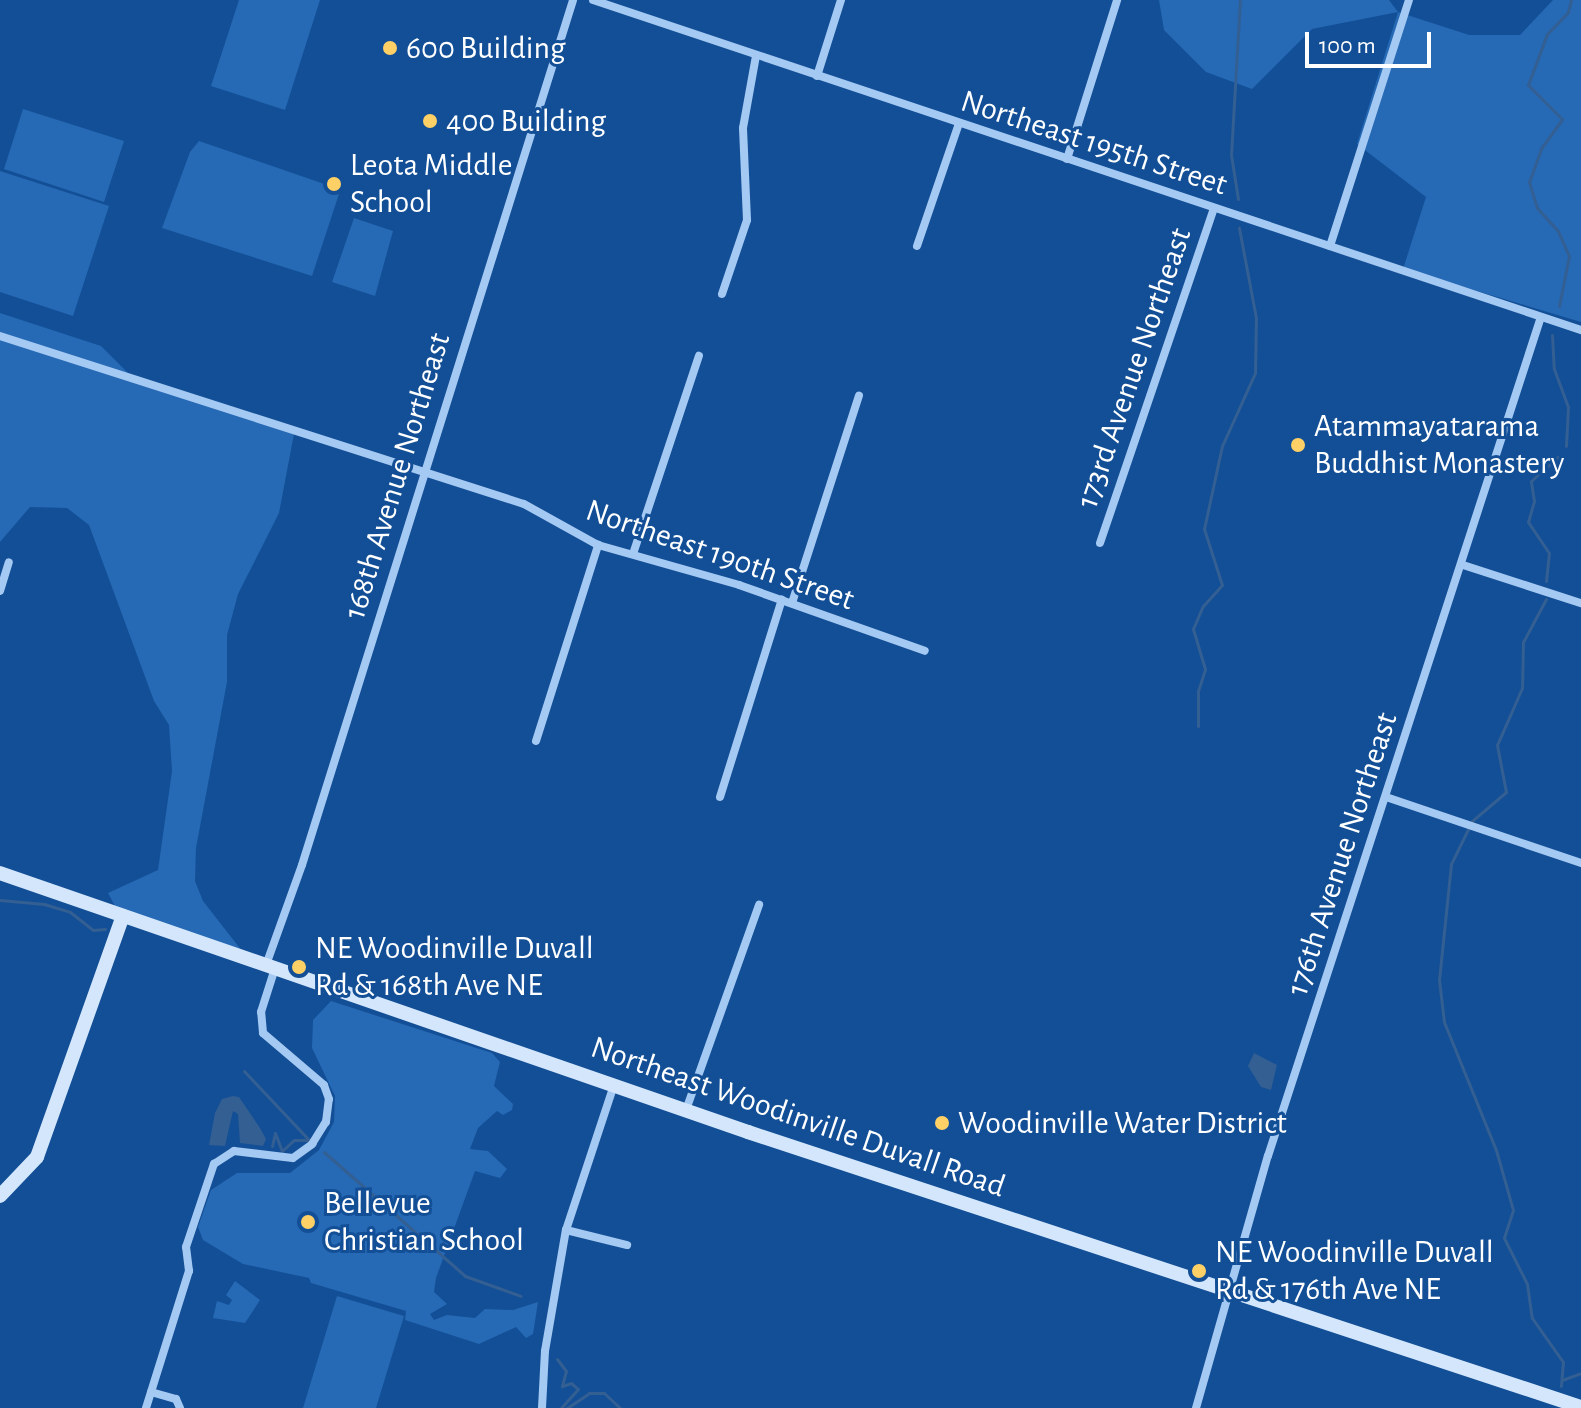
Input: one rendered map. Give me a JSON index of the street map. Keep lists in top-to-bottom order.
{
  "streets": {
    "main road": ["Northeast Woodinville Duvall Road"],
    "street": [
      "Northeast 195th Street",
      "173rd Avenue Northeast",
      "168th Avenue Northeast",
      "Northeast 190th Street",
      "176th Avenue Northeast"
    ]
  },
  "crossings": [
    ["Northeast 195th Street", "173rd Avenue Northeast"],
    ["Northeast 195th Street", "176th Avenue Northeast"],
    ["168th Avenue Northeast", "Northeast 190th Street"],
    ["168th Avenue Northeast", "Northeast Woodinville Duvall Road"],
    ["176th Avenue Northeast", "Northeast Woodinville Duvall Road"]
  ],
  "places": [
    "600 Building",
    "400 Building",
    "Leota Middle School",
    "Atammayatarama Buddhist Monastery",
    "NE Woodinville Duvall Rd & 168th Ave NE",
    "Woodinville Water District",
    "Bellevue Christian School",
    "NE Woodinville Duvall Rd & 176th Ave NE"
  ],
  "scale_bar": "100 m"
}
